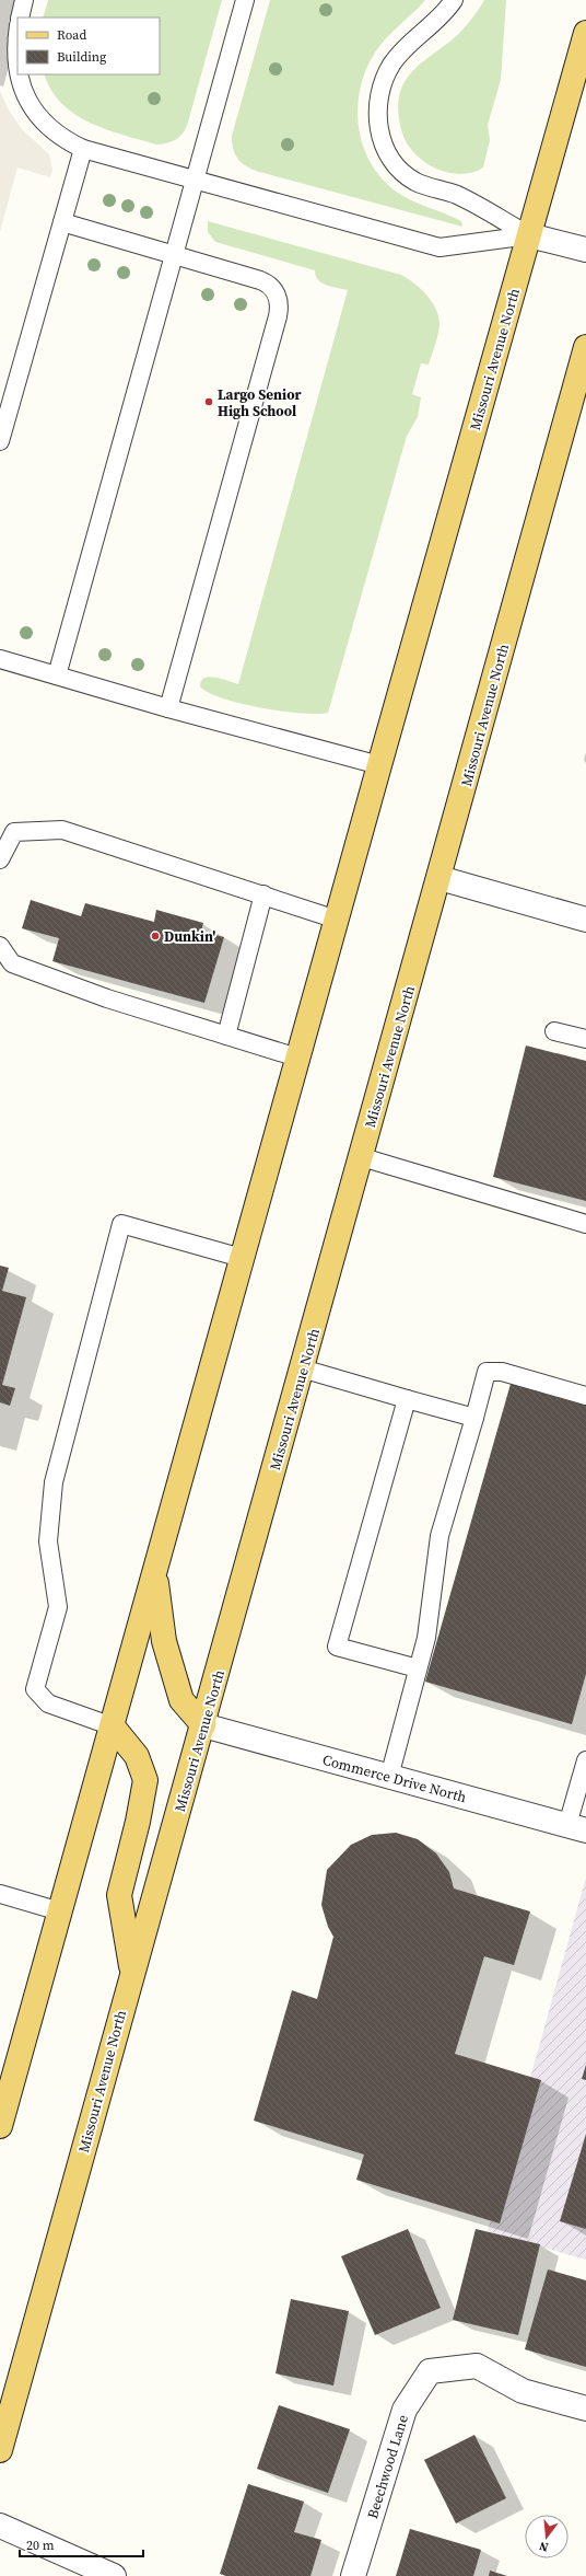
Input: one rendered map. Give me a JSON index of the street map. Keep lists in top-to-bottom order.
{
  "streets": {
    "main road": ["Missouri Avenue North"],
    "street": ["Commerce Drive North", "Beechwood Lane"]
  },
  "crossings": [
    ["Missouri Avenue North", "Commerce Drive North"]
  ],
  "places": ["Largo Senior High School", "Dunkin'"],
  "legend": ["Road", "Building"],
  "scale_bar": "20 m",
  "north": "bottom"
}
